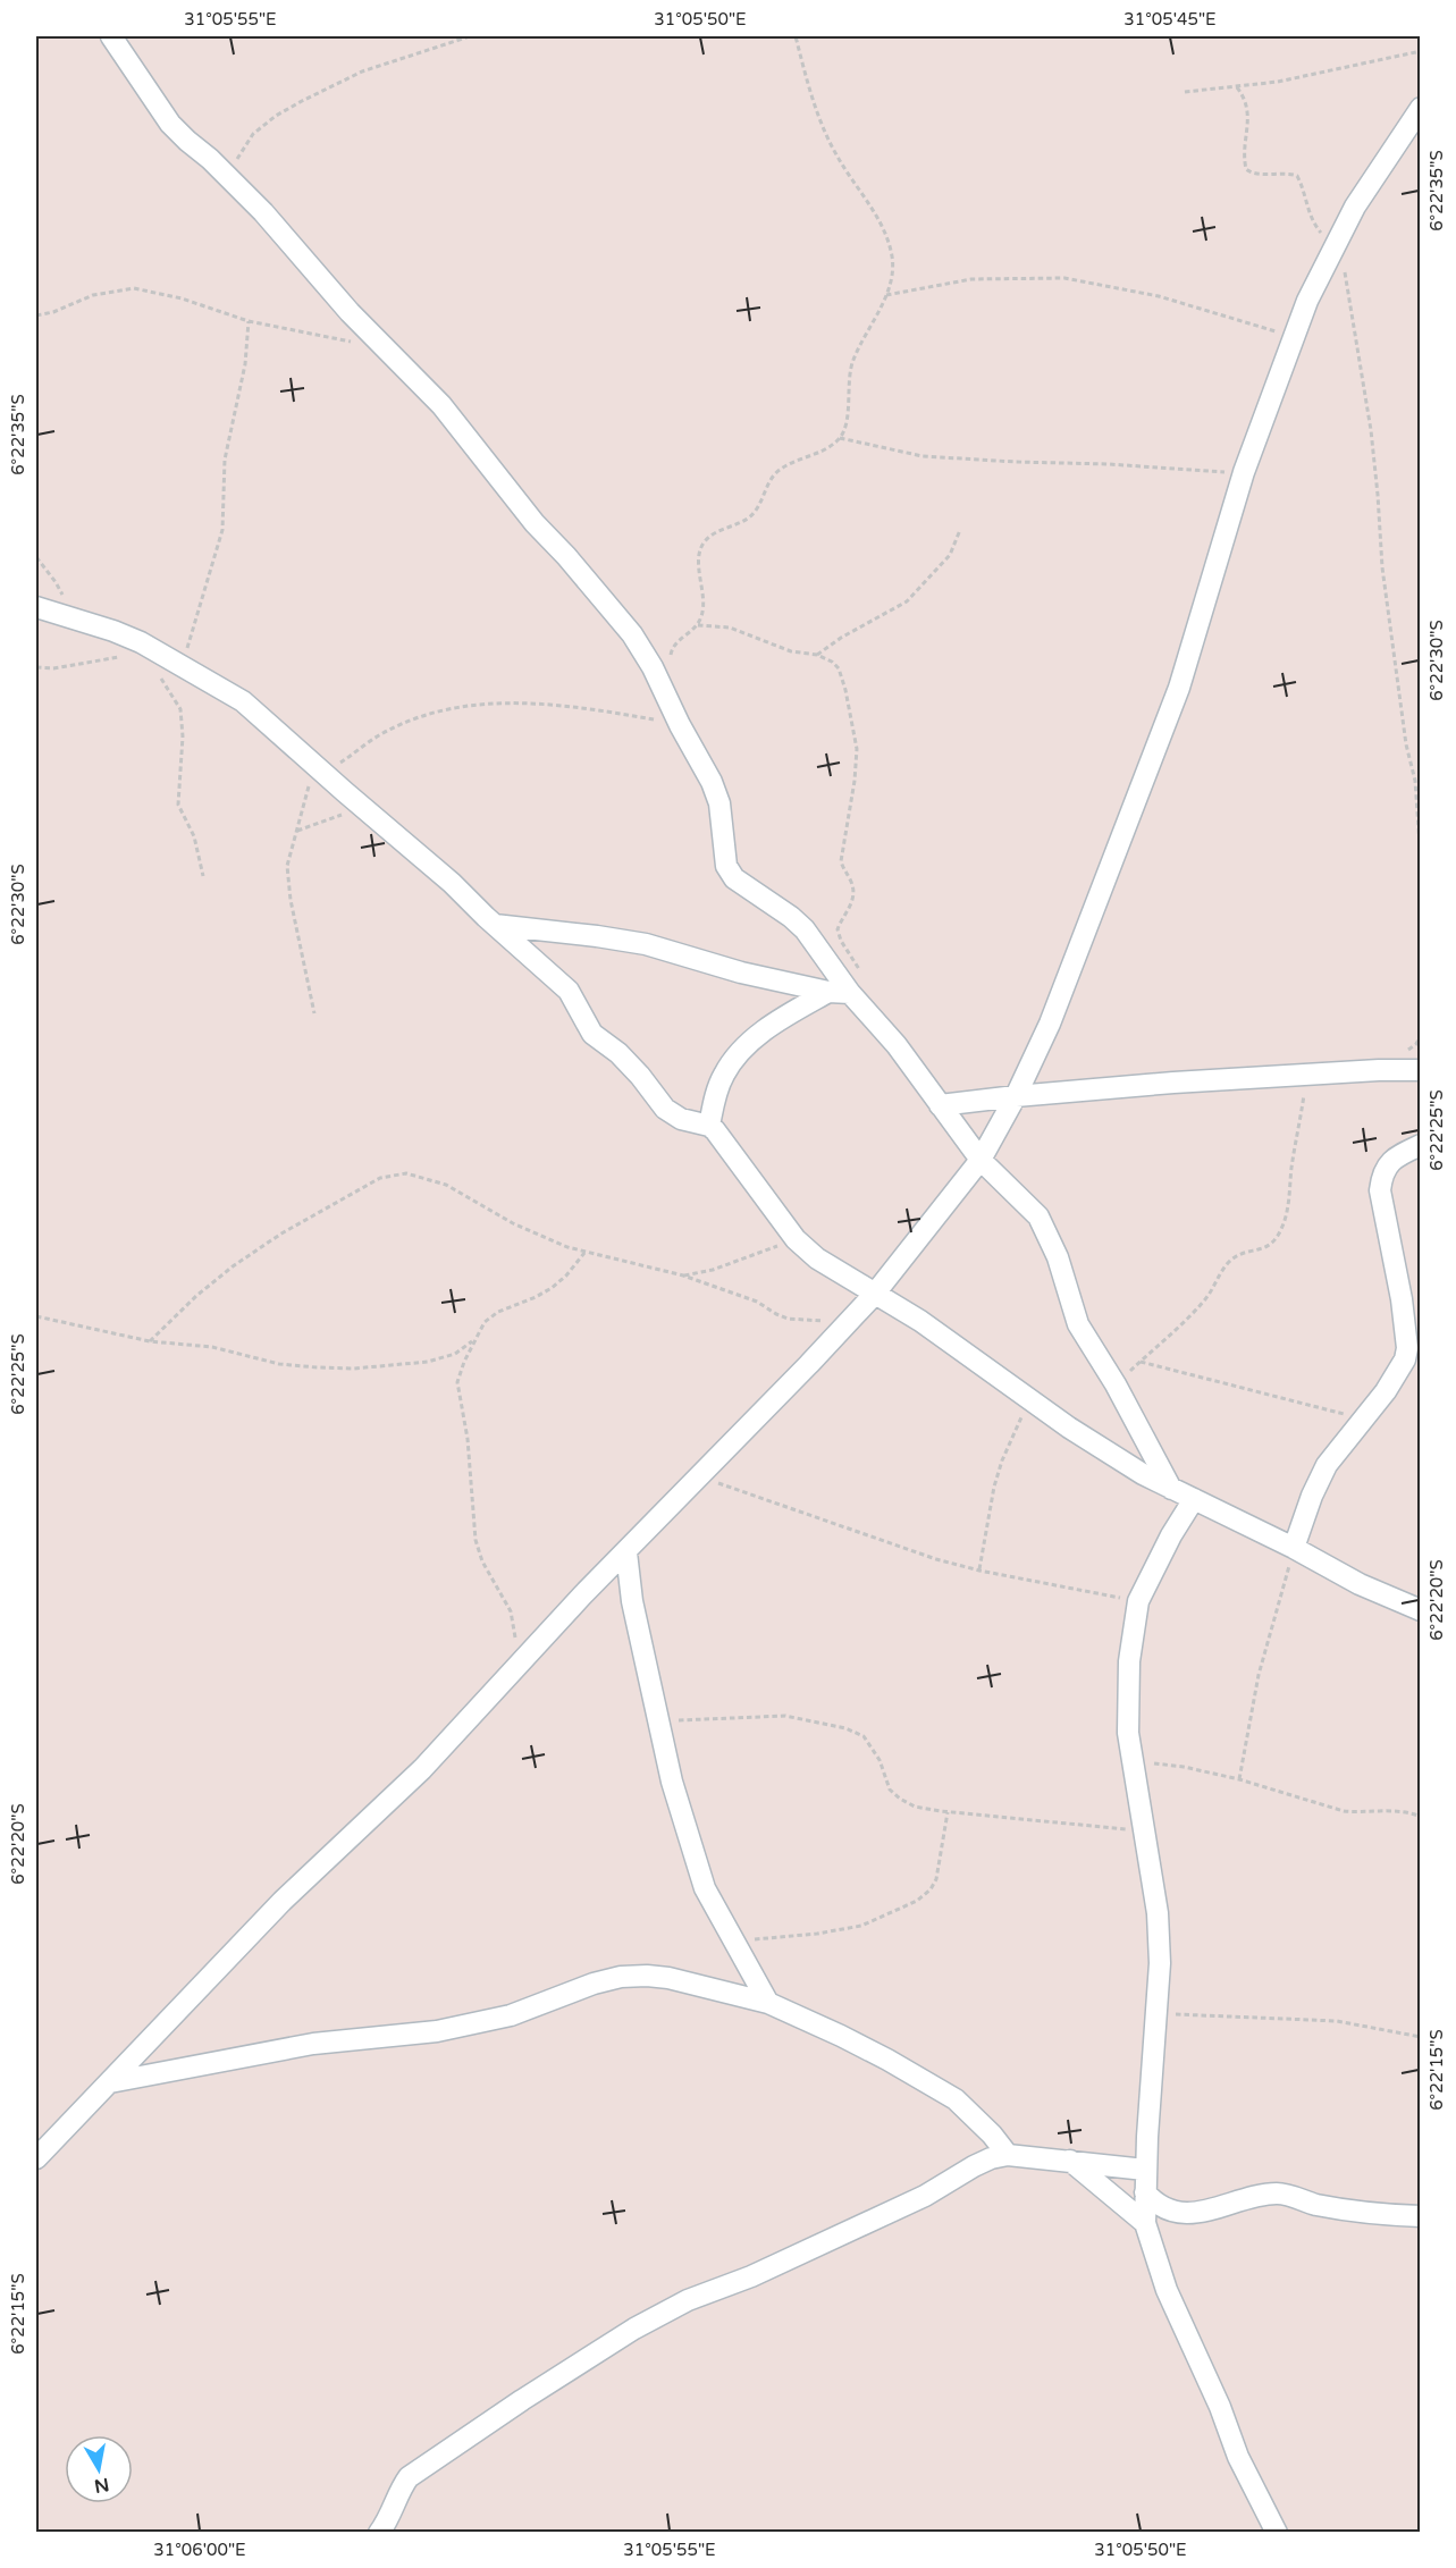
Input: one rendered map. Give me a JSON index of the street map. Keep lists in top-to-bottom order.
{
  "north": "bottom",
  "coordinates": [
    "31°05'55\"E",
    "31°05'50\"E",
    "31°05'45\"E",
    "6°22'35\"S",
    "6°22'30\"S",
    "6°22'25\"S",
    "6°22'20\"S",
    "6°22'15\"S",
    "31°06'00\"E"
  ]
}
